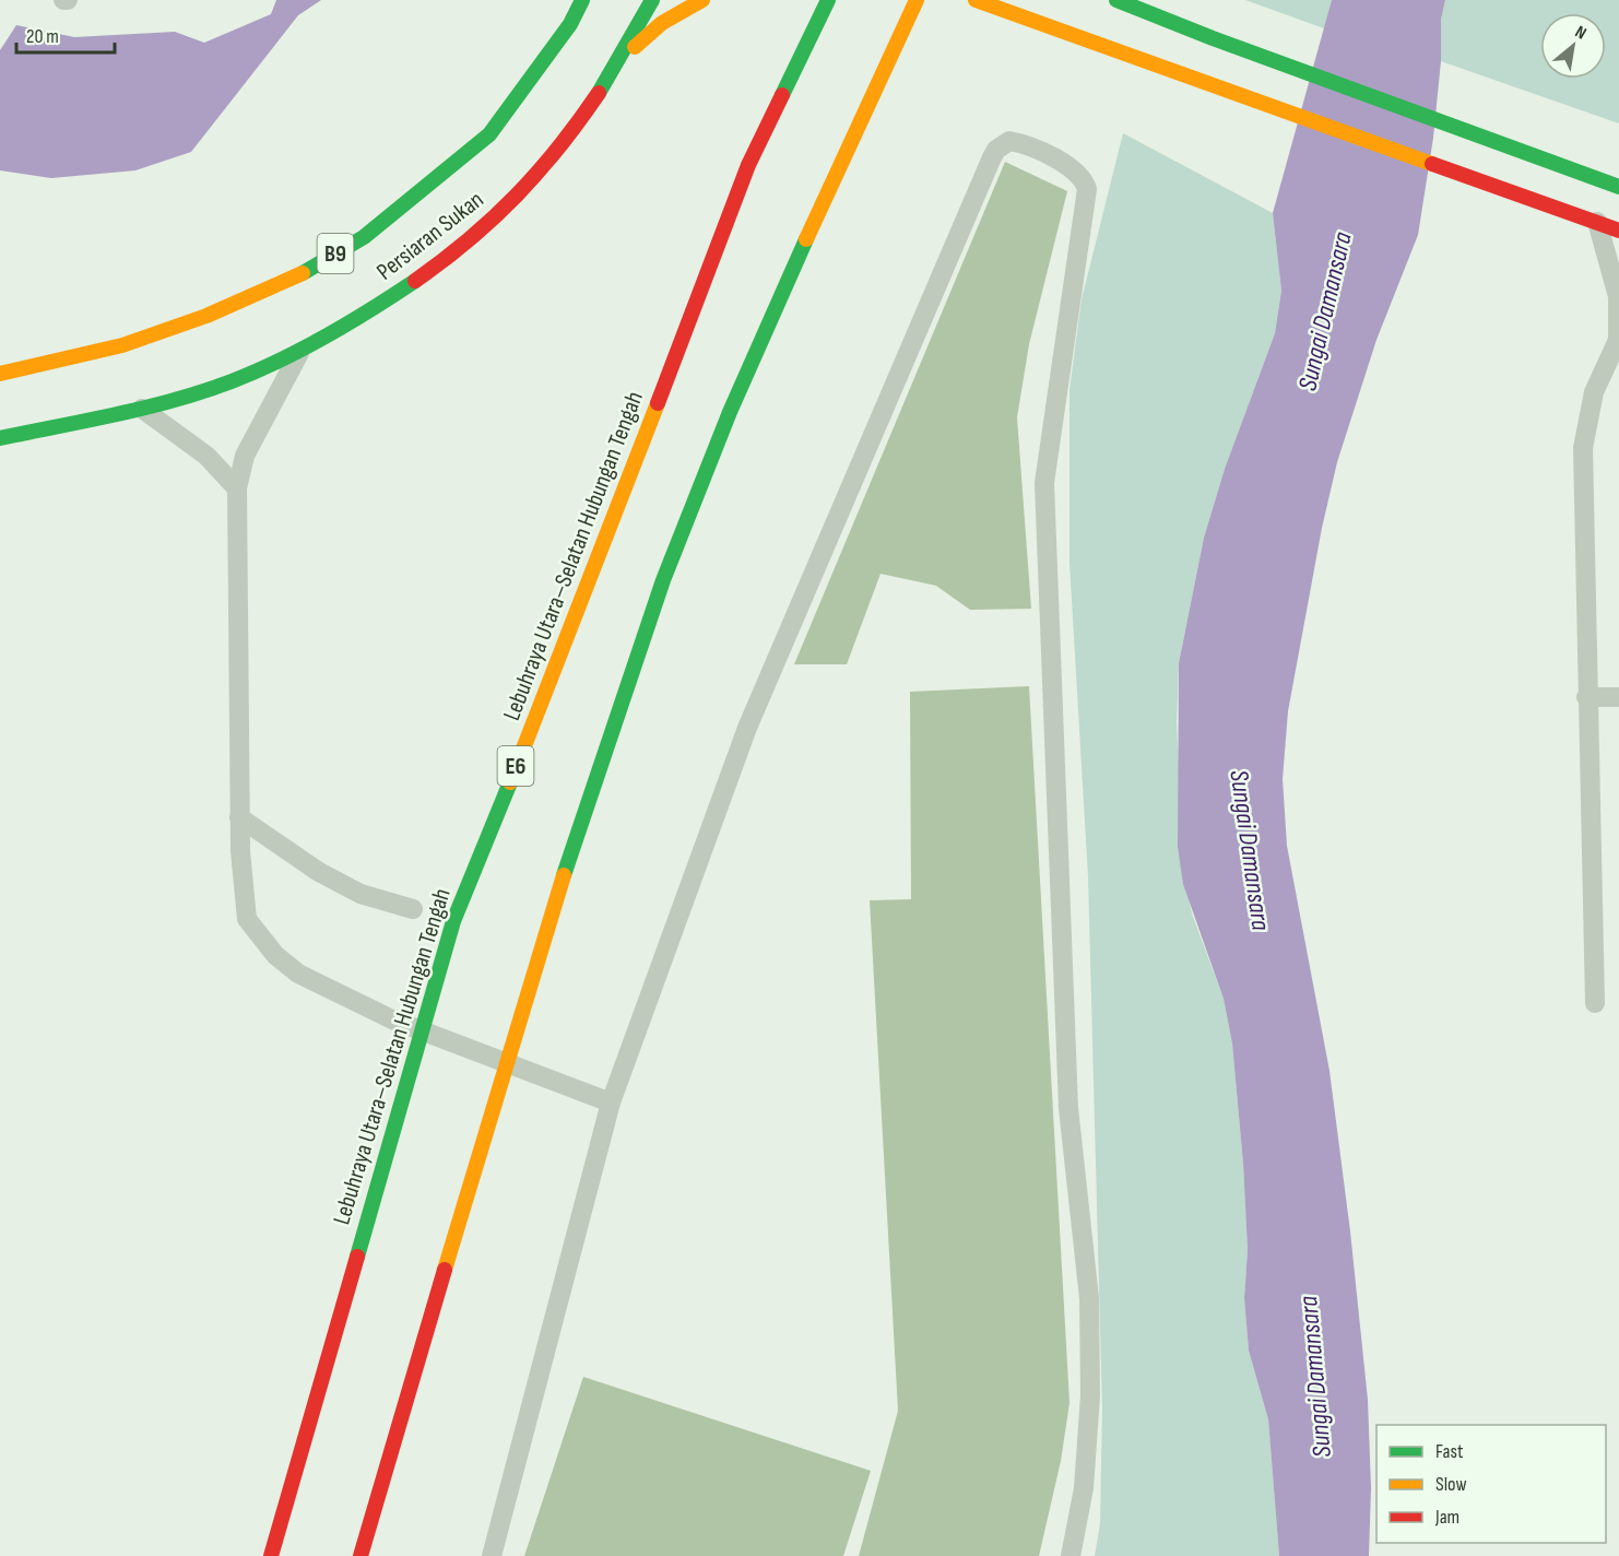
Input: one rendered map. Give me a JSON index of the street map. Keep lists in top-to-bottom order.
{
  "streets": {
    "main road": [
      "Persiaran Sukan",
      "B9",
      "Lebuhraya Utara–Selatan Hubungan Tengah",
      "E6"
    ]
  },
  "water": ["Sungai Damansara"],
  "legend": ["Fast", "Slow", "Jam"],
  "scale_bar": "20 m",
  "north": "top right"
}
